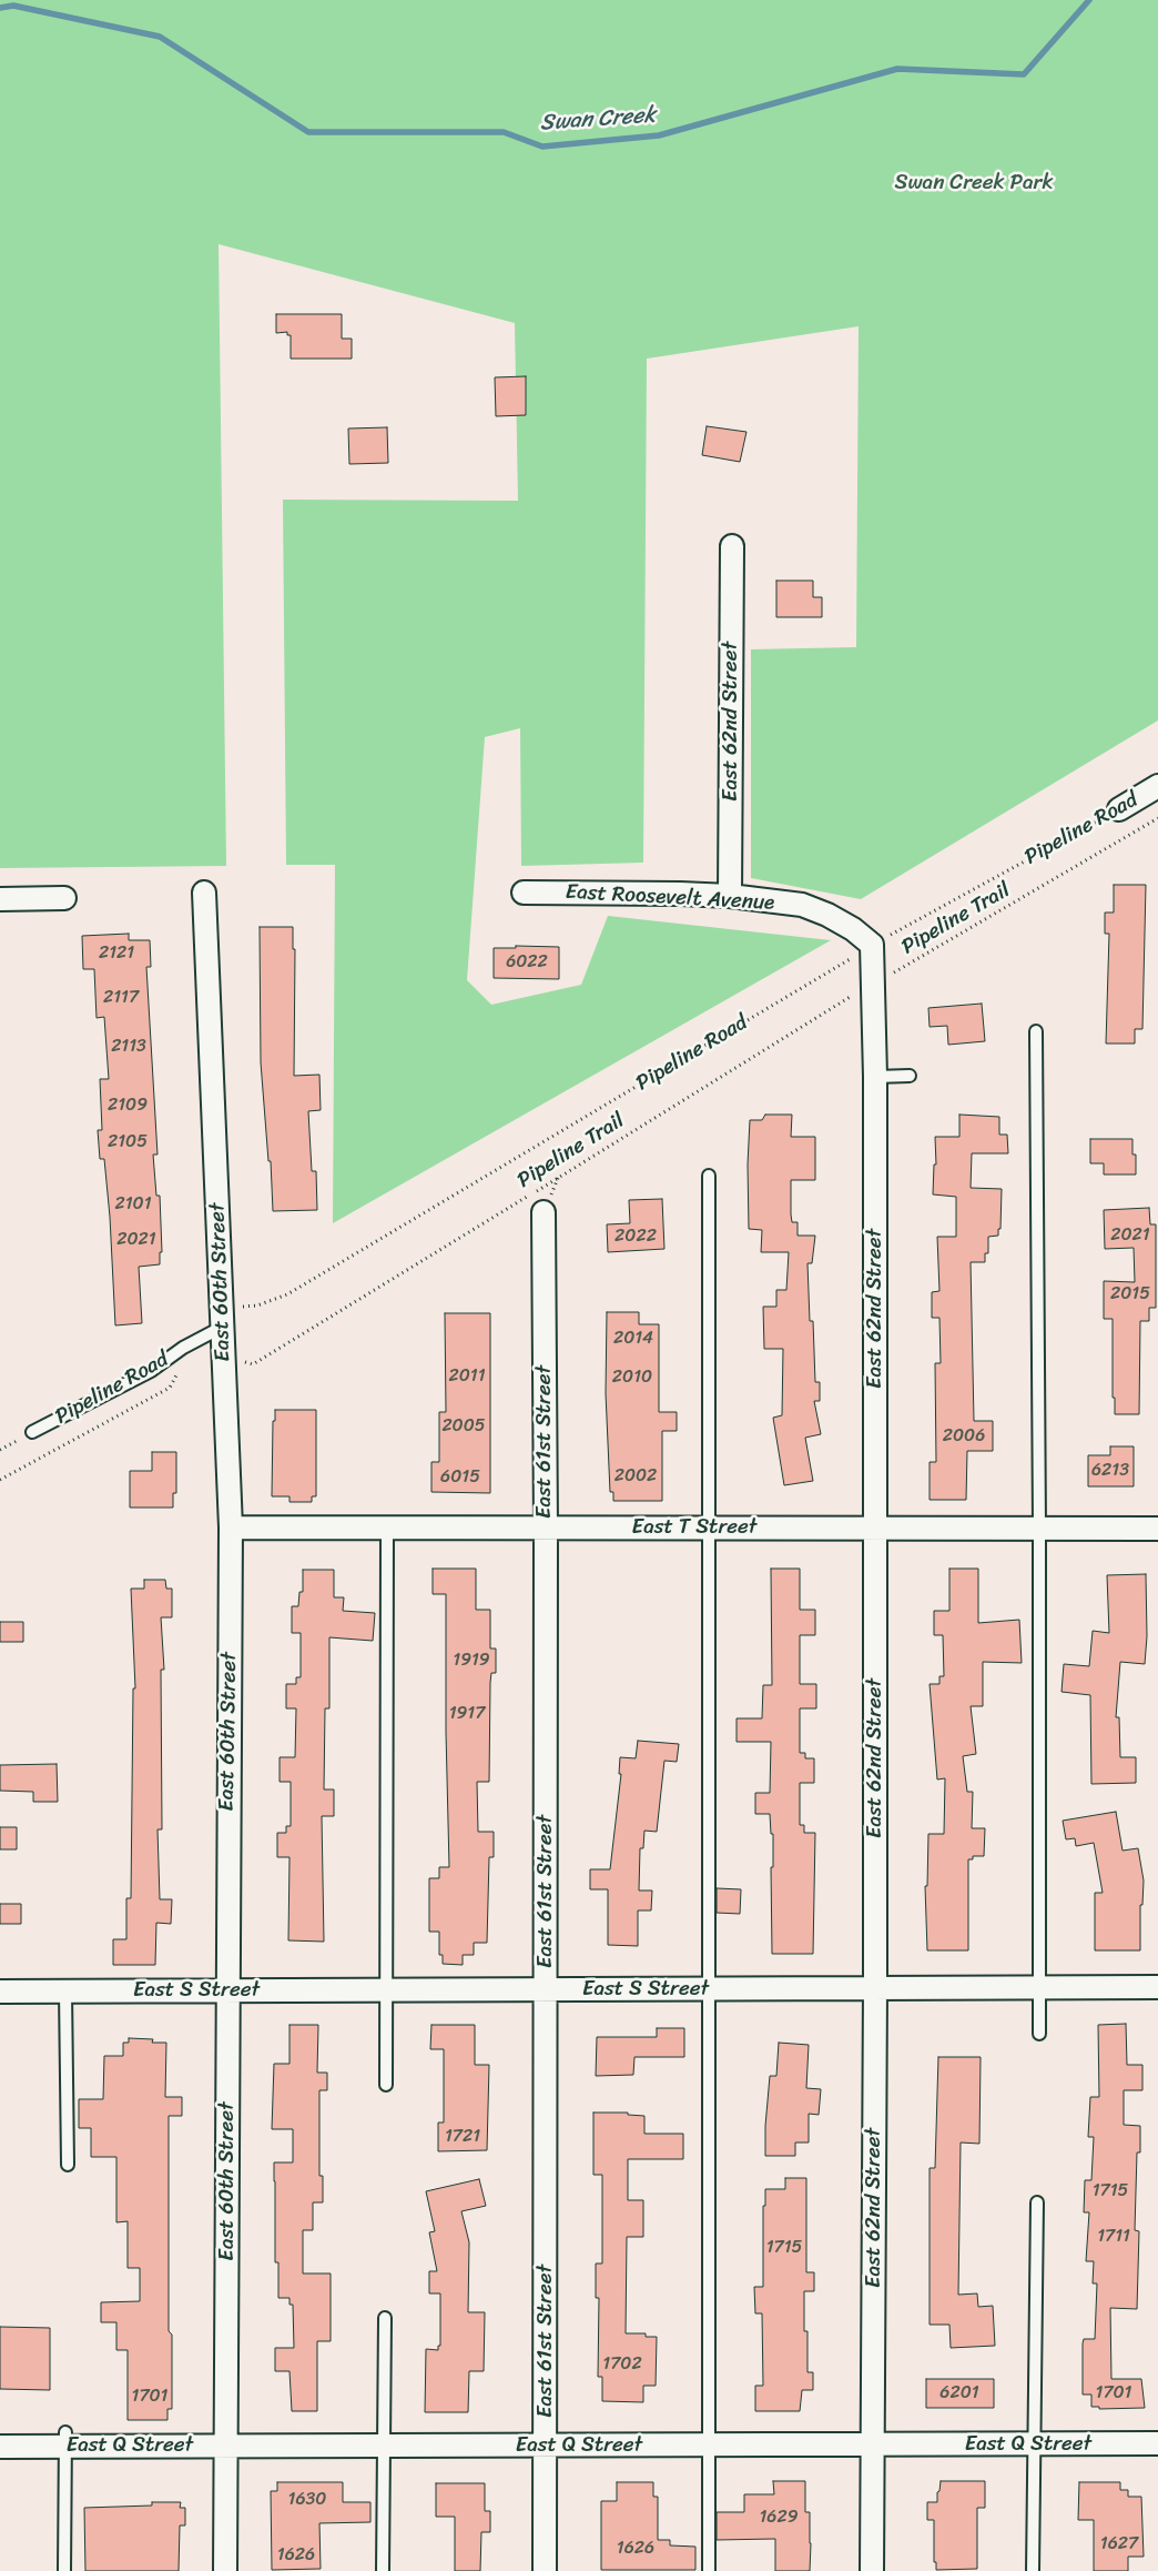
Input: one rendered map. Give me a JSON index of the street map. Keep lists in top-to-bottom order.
{
  "streets": {
    "street": [
      "East 62nd Street",
      "Pipeline Road",
      "East Roosevelt Avenue",
      "East 60th Street",
      "East 61st Street",
      "East T Street",
      "East S Street",
      "East Q Street"
    ],
    "path": ["Pipeline Trail"]
  },
  "crossings": [
    ["East 62nd Street", "Pipeline Road"],
    ["East 62nd Street", "East Roosevelt Avenue"],
    ["East 62nd Street", "Pipeline Trail"],
    ["East 62nd Street", "East T Street"],
    ["East 62nd Street", "East S Street"],
    ["East 62nd Street", "East Q Street"],
    ["Pipeline Road", "East Roosevelt Avenue"],
    ["Pipeline Road", "East 60th Street"],
    ["Pipeline Trail", "East 60th Street"],
    ["East 60th Street", "East T Street"],
    ["East 60th Street", "East S Street"],
    ["East 60th Street", "East Q Street"],
    ["East 61st Street", "East T Street"],
    ["East 61st Street", "East S Street"],
    ["East 61st Street", "East Q Street"]
  ],
  "water": ["Swan Creek"],
  "parks": ["Swan Creek Park"],
  "house_numbers": [
    "2121",
    "6022",
    "2117",
    "2113",
    "2109",
    "2105",
    "2101",
    "2021",
    "2022",
    "2021",
    "2015",
    "2014",
    "2011",
    "2010",
    "2005",
    "2006",
    "6213",
    "2002",
    "6015",
    "1919",
    "1917",
    "1721",
    "1715",
    "1711",
    "1715",
    "1702",
    "6201",
    "1701",
    "1701",
    "1630",
    "1629",
    "1627",
    "1626",
    "1626"
  ]
}
